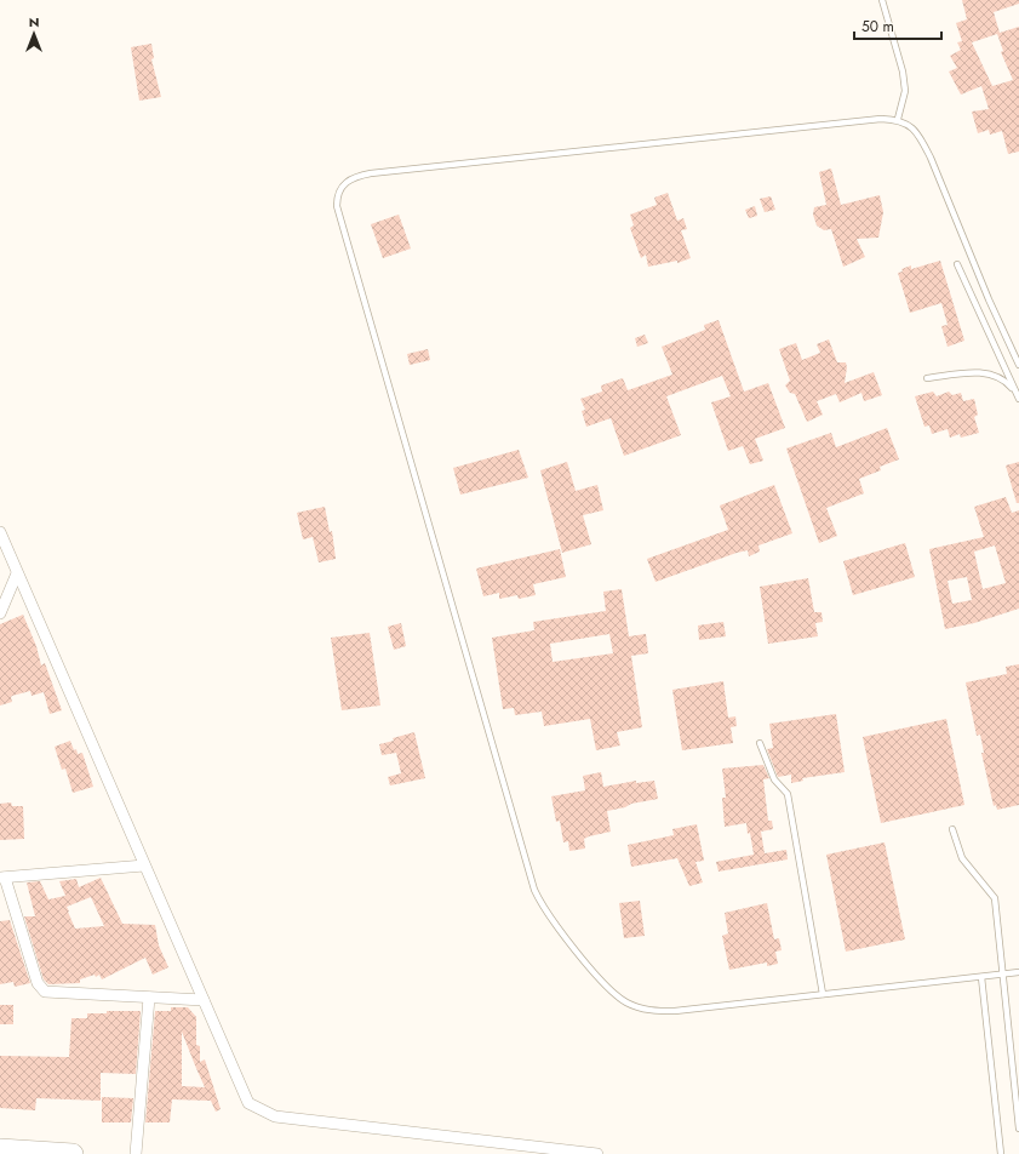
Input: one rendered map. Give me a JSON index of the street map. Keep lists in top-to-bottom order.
{
  "scale_bar": "50 m",
  "north": "top"
}
